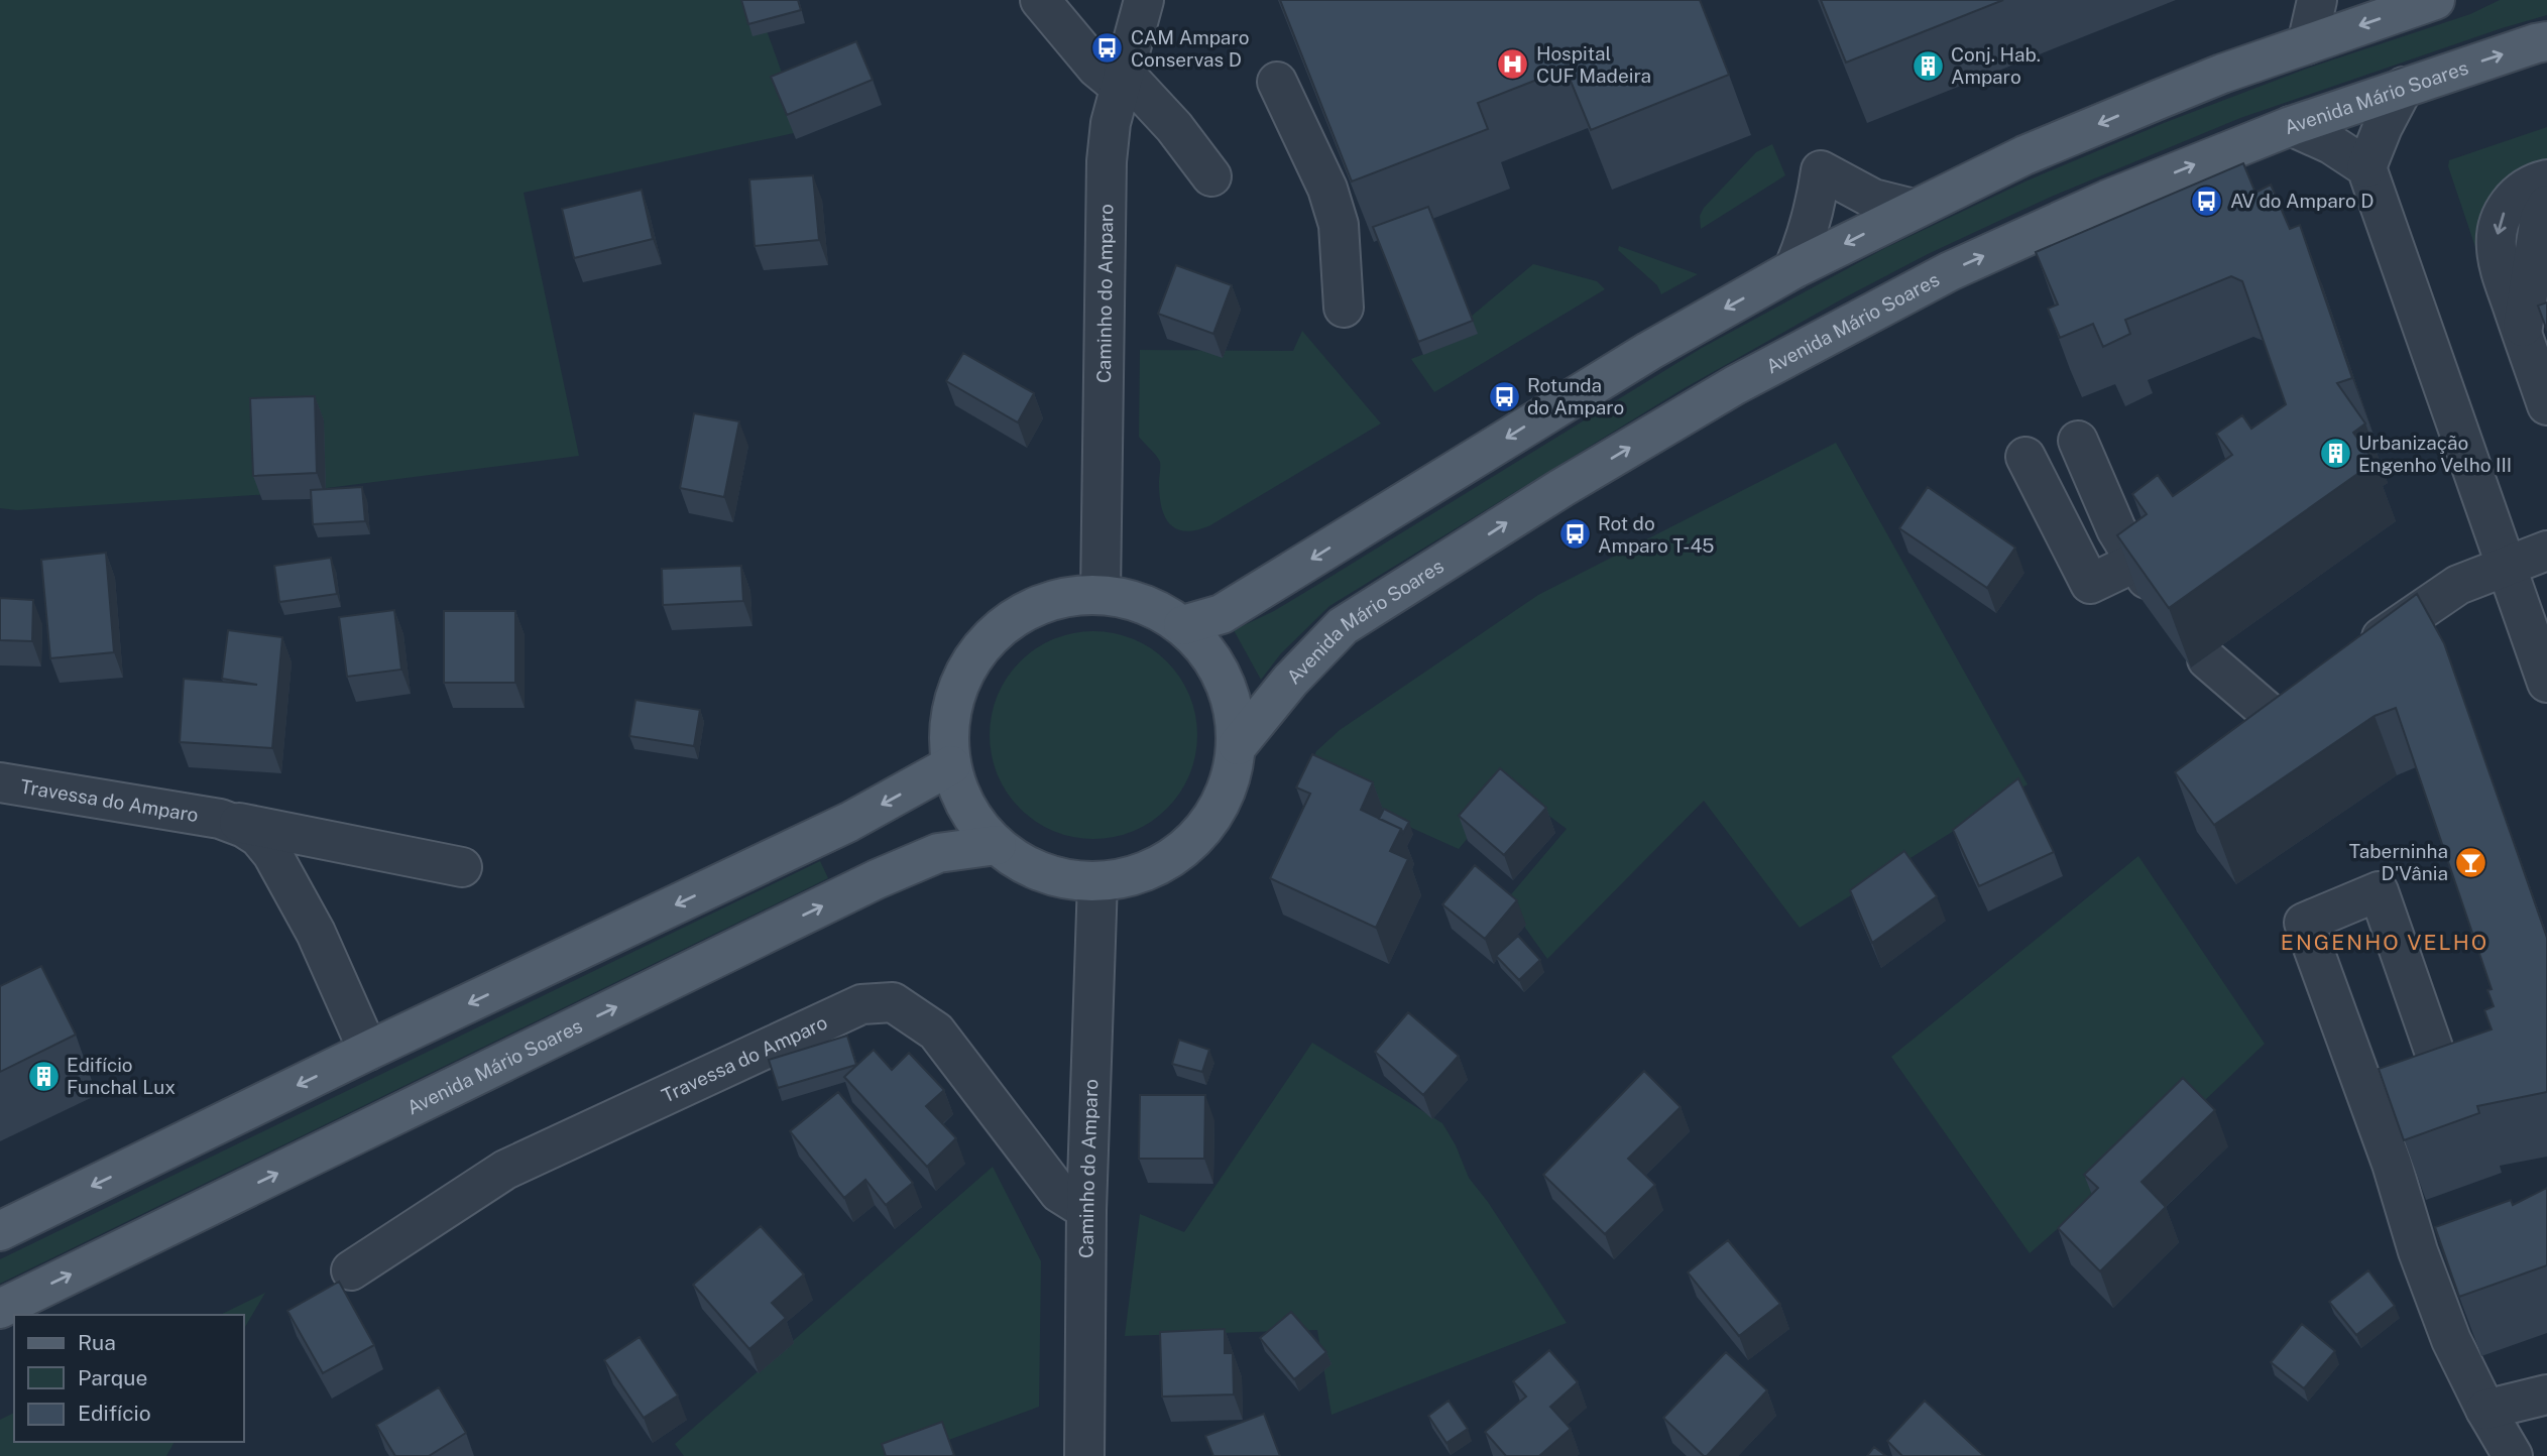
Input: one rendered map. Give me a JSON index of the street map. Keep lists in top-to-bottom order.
{
  "streets": {
    "main road": ["Avenida Mário Soares"],
    "street": ["Caminho do Amparo", "Travessa do Amparo"]
  },
  "crossings": [
    ["Caminho do Amparo", "Travessa do Amparo"]
  ],
  "districts": ["ENGENHO VELHO"],
  "places": {
    "bus stop": [
      "CAM Amparo Conservas D",
      "AV do Amparo D",
      "Rotunda do Amparo",
      "Rot do Amparo T-45"
    ],
    "hospital": ["Hospital CUF Madeira"],
    "building": ["Conj. Hab. Amparo", "Urbanização Engenho Velho III", "Edifício Funchal Lux"],
    "bar": ["Taberninha D'Vânia"]
  },
  "legend": ["Rua", "Parque", "Edifício"]
}
